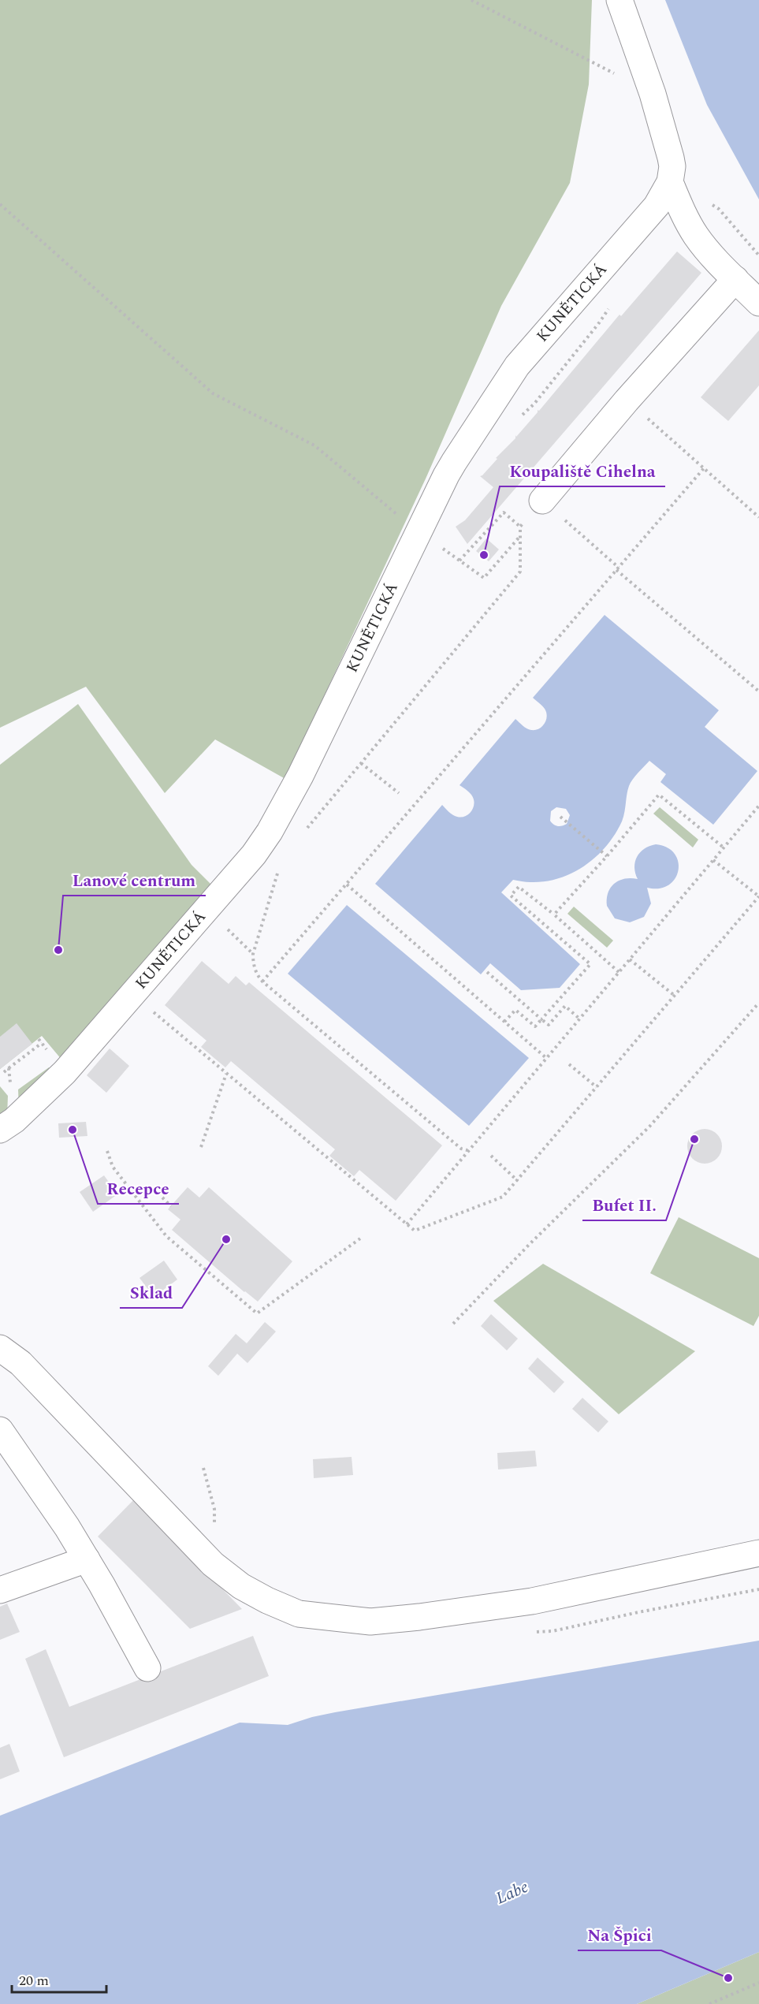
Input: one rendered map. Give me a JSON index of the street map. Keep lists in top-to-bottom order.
{
  "streets": {
    "street": ["KUNĚTICKÁ"]
  },
  "water": ["Labe"],
  "places": [
    "Koupaliště Cihelna",
    "Lanové centrum",
    "Recepce",
    "Bufet II.",
    "Sklad",
    "Na Špici"
  ],
  "scale_bar": "20 m"
}
